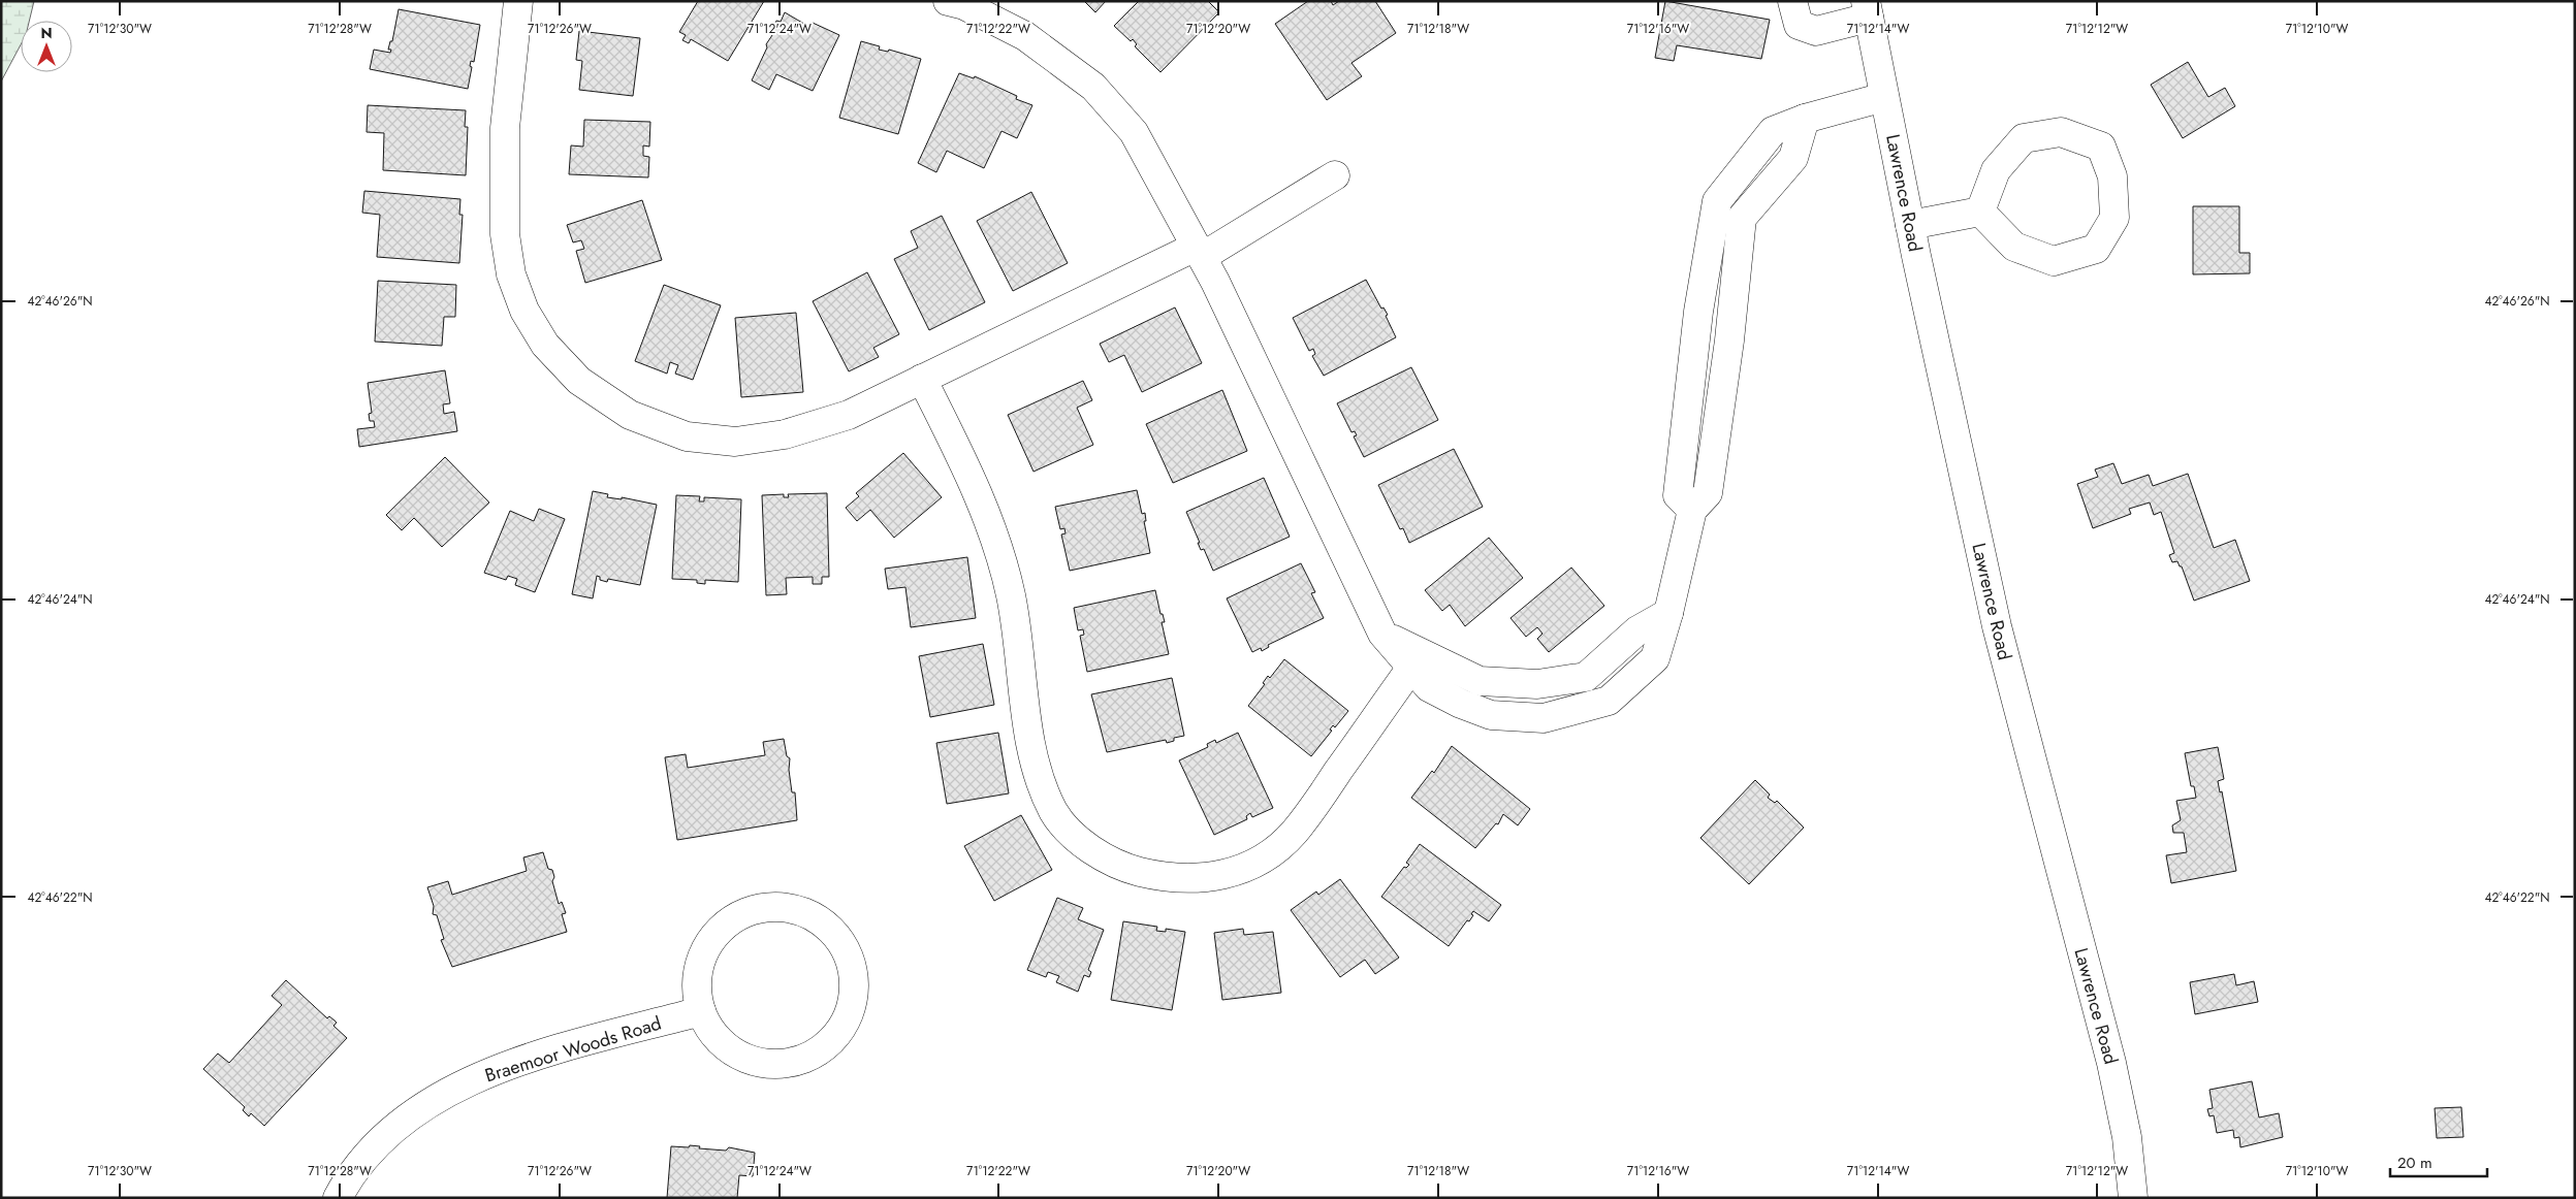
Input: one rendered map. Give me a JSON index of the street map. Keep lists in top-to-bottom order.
{
  "streets": {
    "street": ["Lawrence Road", "Braemoor Woods Road"]
  },
  "scale_bar": "20 m",
  "north": "top",
  "coordinates": [
    "71°12'30\"W",
    "71°12'28\"W",
    "71°12'26\"W",
    "71°12'24\"W",
    "71°12'22\"W",
    "71°12'20\"W",
    "71°12'18\"W",
    "71°12'16\"W",
    "71°12'14\"W",
    "71°12'12\"W",
    "71°12'10\"W",
    "42°46'26\"N",
    "42°46'24\"N",
    "42°46'22\"N"
  ]
}
